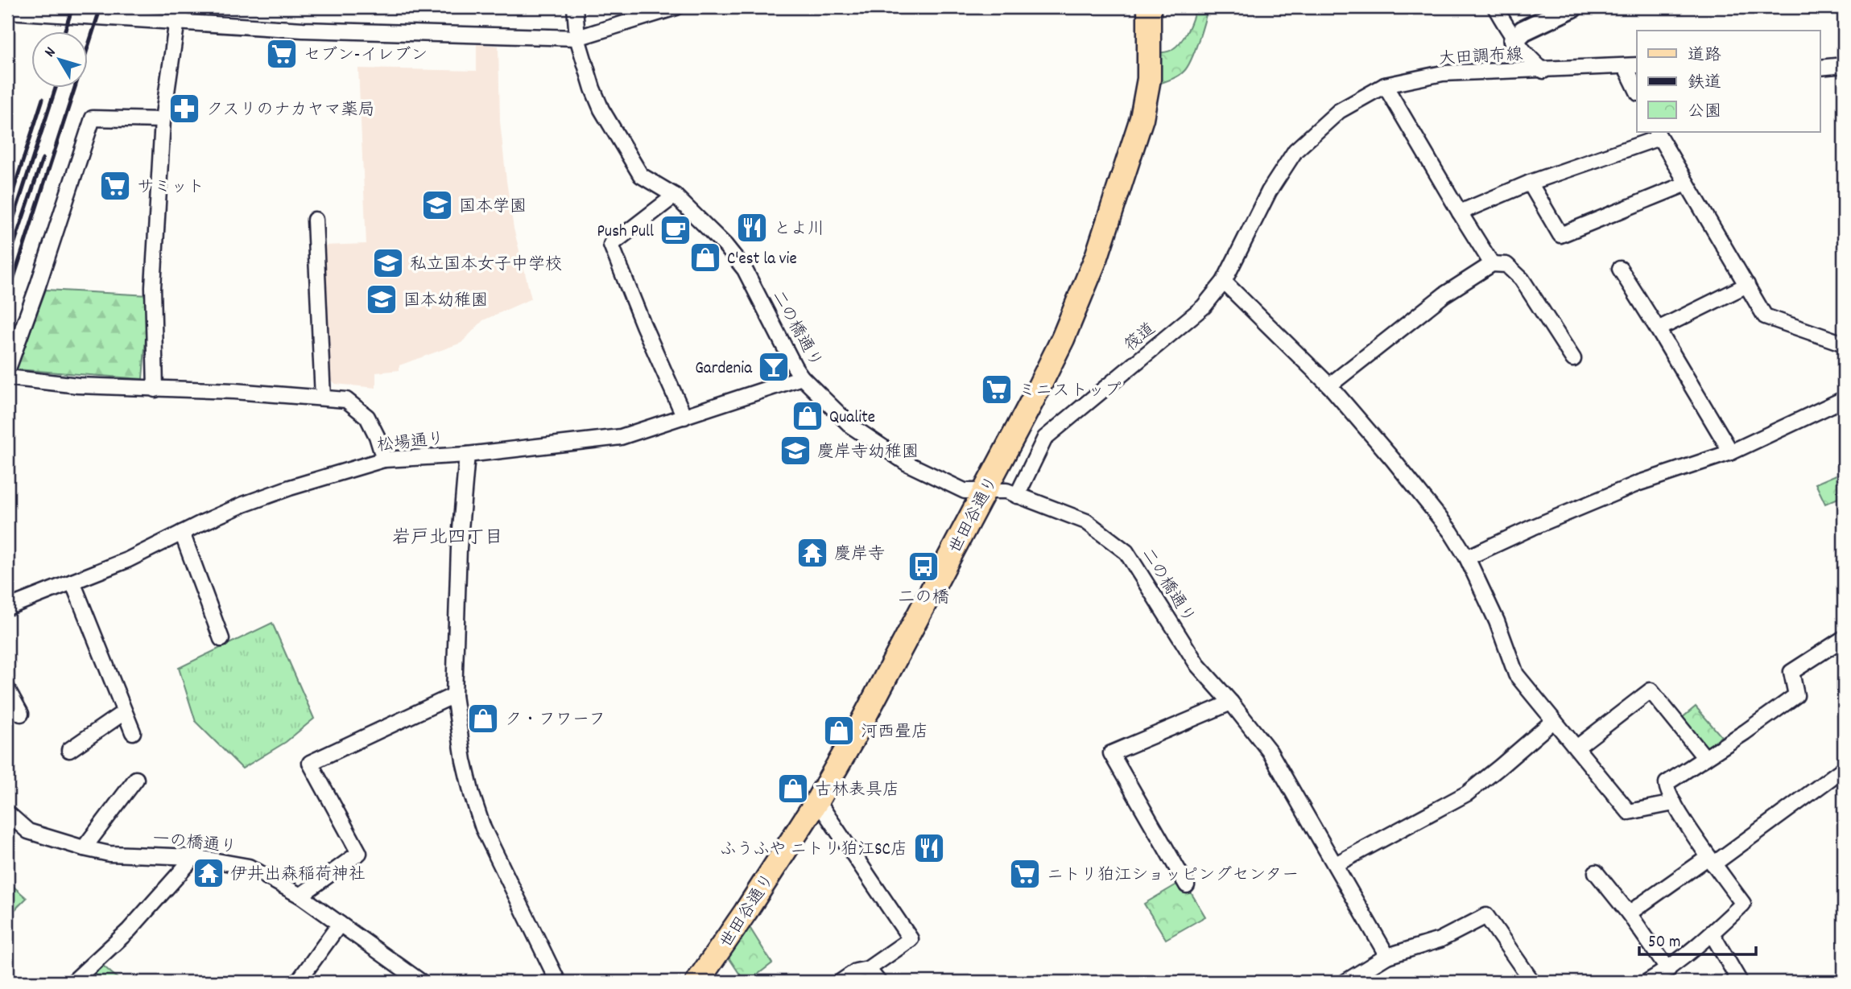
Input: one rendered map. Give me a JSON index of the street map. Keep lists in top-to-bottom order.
{
  "streets": {
    "main road": ["世田谷通り"],
    "street": [
      "大田調布線",
      "二の橋通り",
      "筏道",
      "松場通り",
      "一の橋通り"
    ]
  },
  "crossings": [
    ["大田調布線", "筏道"],
    ["二の橋通り", "筏道"],
    ["二の橋通り", "松場通り"],
    ["二の橋通り", "世田谷通り"]
  ],
  "districts": ["岩戸北四丁目"],
  "places": {
    "supermarket": [
      "セブン-イレブン",
      "サミット",
      "ミニストップ",
      "ニトリ狛江ショッピングセンター"
    ],
    "pharmacy": ["クスリのナカヤマ薬局"],
    "school or university": [
      "国本学園",
      "私立国本女子中学校",
      "国本幼稚園",
      "慶岸寺幼稚園"
    ],
    "restaurant": ["とよ川", "ふうふや ニトリ狛江SC店"],
    "cafe": ["Push Pull"],
    "shop": [
      "C'est la vie",
      "Qualite",
      "ク・フワーフ",
      "河西畳店",
      "古林表具店"
    ],
    "bar": ["Gardenia"],
    "temple": ["慶岸寺", "伊井出森稲荷神社"],
    "bus stop": ["二の橋"]
  },
  "legend": ["道路", "鉄道", "公園"],
  "scale_bar": "50 m",
  "north": "top left"
}
